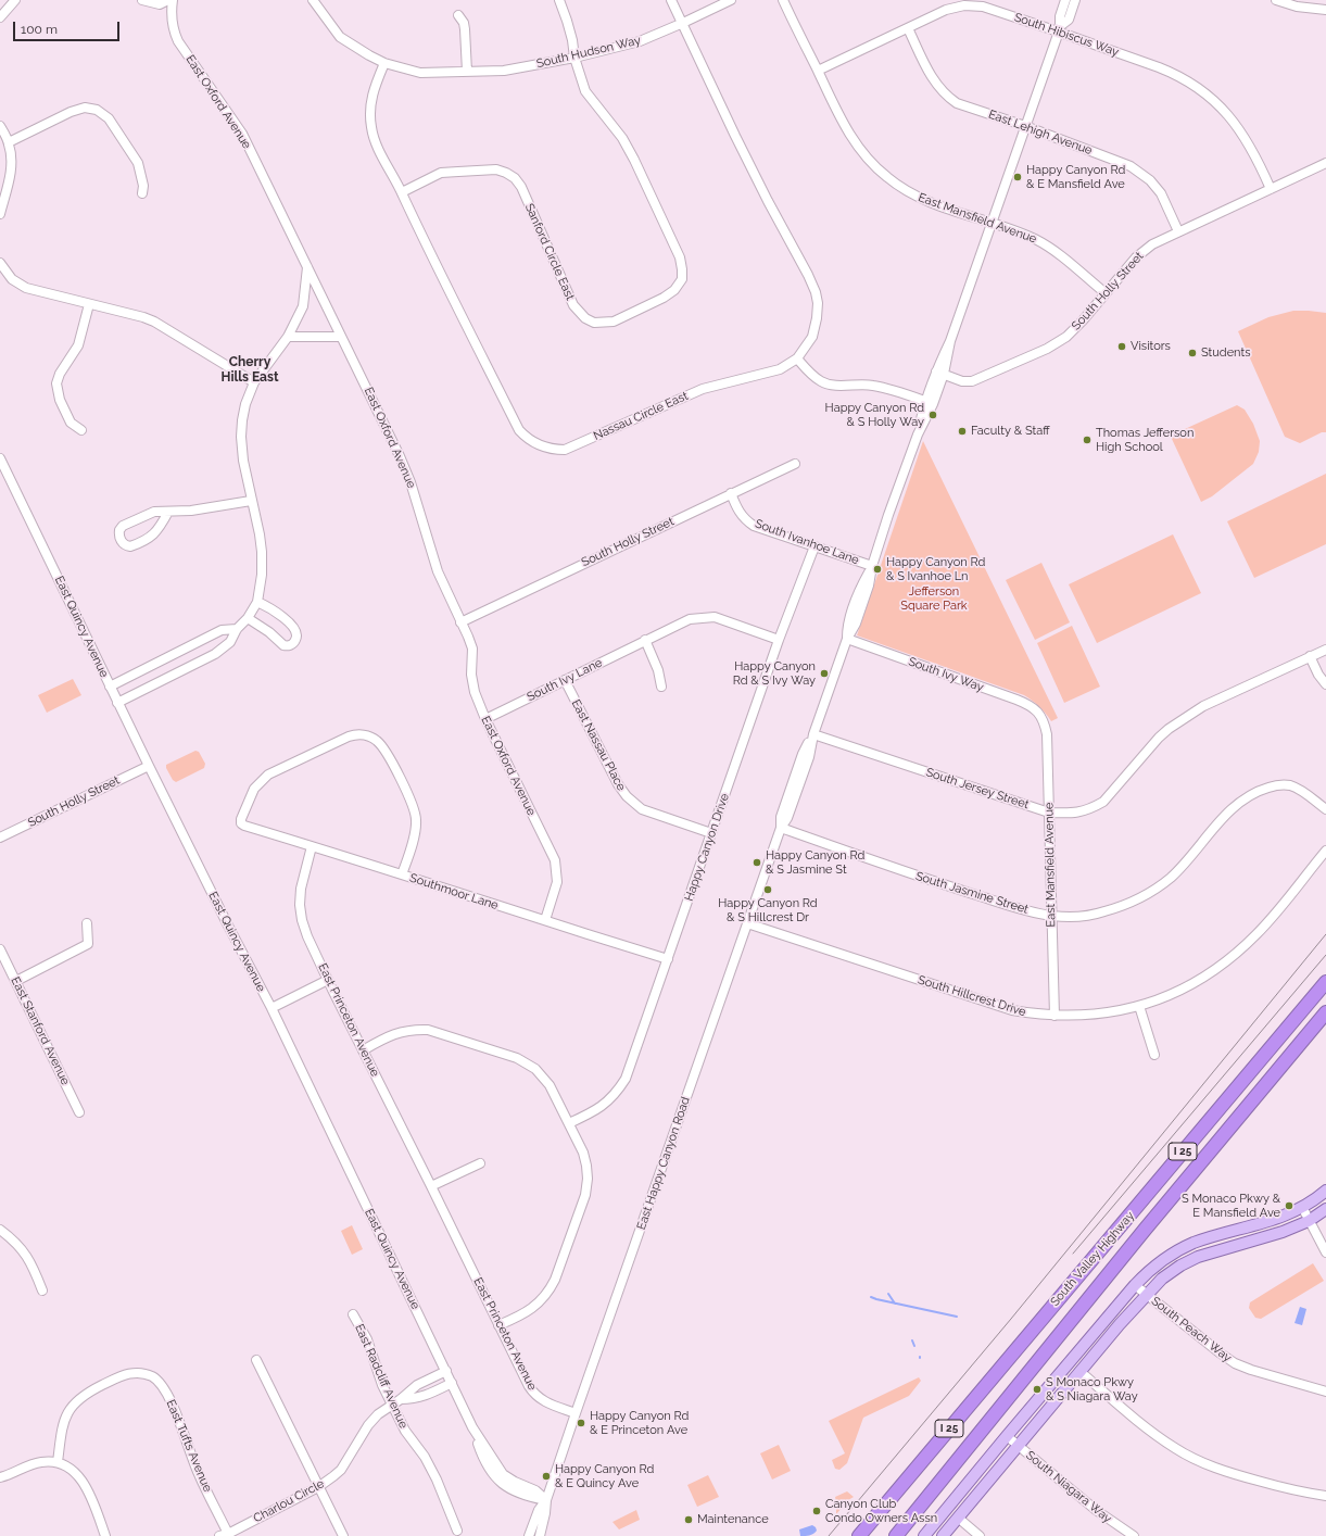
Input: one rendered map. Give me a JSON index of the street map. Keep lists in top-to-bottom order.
{
  "streets": {
    "highway": ["I 25", "South Valley Highway"],
    "street": [
      "South Hibiscus Way",
      "South Hudson Way",
      "East Oxford Avenue",
      "East Lehigh Avenue",
      "East Mansfield Avenue",
      "Sanford Circle East",
      "South Holly Street",
      "Nassau Circle East",
      "South Ivanhoe Lane",
      "East Quincy Avenue",
      "South Ivy Way",
      "South Ivy Lane",
      "East Nassau Place",
      "South Jersey Street",
      "Happy Canyon Drive",
      "Southmoor Lane",
      "South Jasmine Street",
      "South Hillcrest Drive",
      "East Princeton Avenue",
      "East Stanford Avenue",
      "East Happy Canyon Road",
      "South Peach Way",
      "East Radcliff Avenue",
      "East Tufts Avenue",
      "South Niagara Way",
      "Charlou Circle"
    ]
  },
  "crossings": [
    ["South Hibiscus Way", "East Lehigh Avenue"],
    ["South Hibiscus Way", "East Mansfield Avenue"],
    ["South Hibiscus Way", "South Holly Street"],
    ["South Hibiscus Way", "East Happy Canyon Road"],
    ["South Hudson Way", "Sanford Circle East"],
    ["South Hudson Way", "Nassau Circle East"],
    ["East Oxford Avenue", "South Holly Street"],
    ["East Oxford Avenue", "South Ivy Lane"],
    ["East Oxford Avenue", "Southmoor Lane"],
    ["East Lehigh Avenue", "South Holly Street"],
    ["East Lehigh Avenue", "East Happy Canyon Road"],
    ["East Mansfield Avenue", "South Holly Street"],
    ["East Mansfield Avenue", "South Ivy Way"],
    ["East Mansfield Avenue", "South Jersey Street"],
    ["East Mansfield Avenue", "South Jasmine Street"],
    ["East Mansfield Avenue", "South Hillcrest Drive"],
    ["East Mansfield Avenue", "East Happy Canyon Road"],
    ["Sanford Circle East", "Nassau Circle East"],
    ["South Holly Street", "South Ivanhoe Lane"],
    ["South Holly Street", "East Quincy Avenue"],
    ["South Holly Street", "East Happy Canyon Road"],
    ["South Ivanhoe Lane", "Happy Canyon Drive"],
    ["South Ivanhoe Lane", "East Happy Canyon Road"],
    ["East Quincy Avenue", "East Happy Canyon Road"],
    ["East Quincy Avenue", "Charlou Circle"],
    ["South Ivy Way", "East Happy Canyon Road"],
    ["South Ivy Lane", "East Nassau Place"],
    ["South Ivy Lane", "Happy Canyon Drive"],
    ["East Nassau Place", "Happy Canyon Drive"],
    ["South Jersey Street", "East Happy Canyon Road"],
    ["Happy Canyon Drive", "Southmoor Lane"],
    ["Southmoor Lane", "East Princeton Avenue"],
    ["South Jasmine Street", "East Happy Canyon Road"],
    ["South Hillcrest Drive", "East Happy Canyon Road"],
    ["East Princeton Avenue", "East Happy Canyon Road"],
    ["East Radcliff Avenue", "Charlou Circle"],
    ["East Tufts Avenue", "Charlou Circle"]
  ],
  "districts": ["Cherry Hills East"],
  "parks": ["Jefferson Square Park"],
  "places": [
    "Happy Canyon Rd & E Mansfield Ave",
    "Visitors",
    "Students",
    "Happy Canyon Rd & S Holly Way",
    "Faculty & Staff",
    "Thomas Jefferson High School",
    "Happy Canyon Rd & S Ivanhoe Ln",
    "Happy Canyon Rd & S Ivy Way",
    "Happy Canyon Rd & S Jasmine St",
    "Happy Canyon Rd & S Hillcrest Dr",
    "S Monaco Pkwy & E Mansfield Ave",
    "S Monaco Pkwy & S Niagara Way",
    "Happy Canyon Rd & E Princeton Ave",
    "Happy Canyon Rd & E Quincy Ave",
    "Canyon Club Condo Owners Assn",
    "Maintenance"
  ],
  "scale_bar": "100 m"
}
